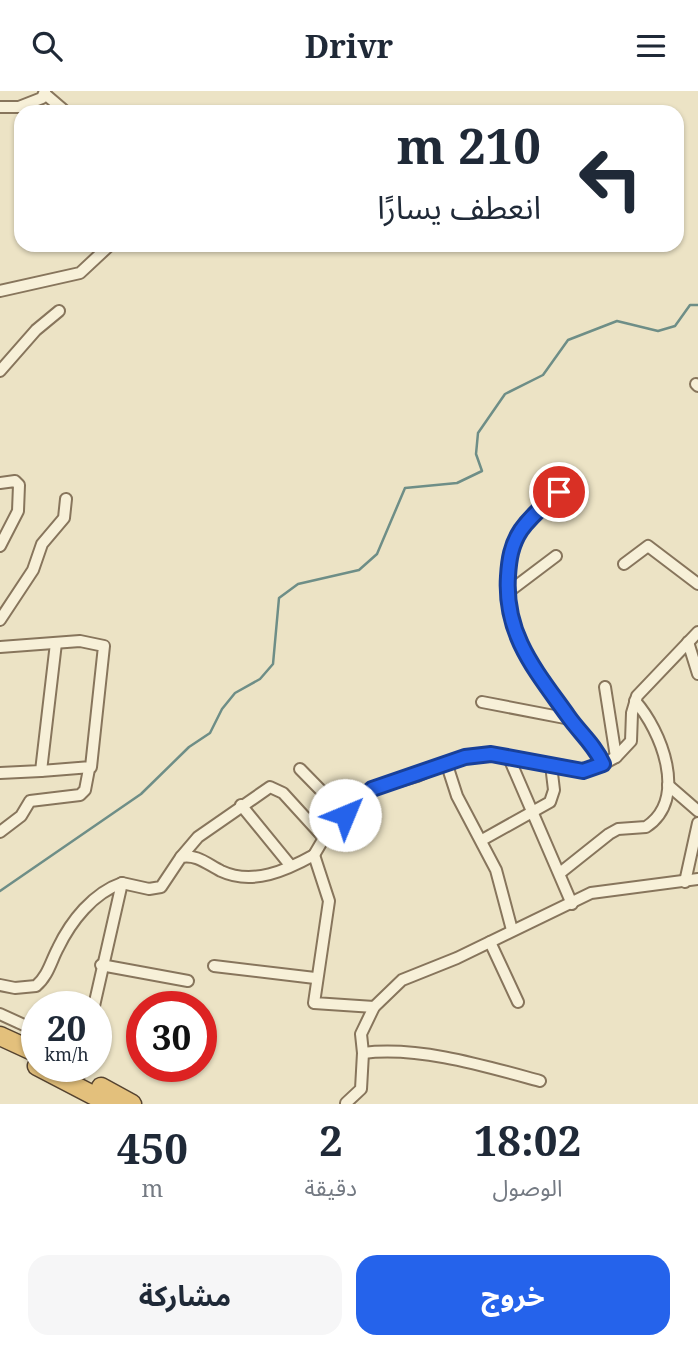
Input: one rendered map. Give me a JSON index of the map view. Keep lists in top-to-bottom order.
{
  "page": {
    "header": "Drivr",
    "turn": ["210 m", "انعطف يسارًا"],
    "speed": "20 km/h",
    "limit": "30",
    "eta": [
      "18:02",
      "الوصول",
      "2",
      "دقيقة",
      "450",
      "m"
    ],
    "buttons": ["خروج", "مشاركة"]
  }
}
